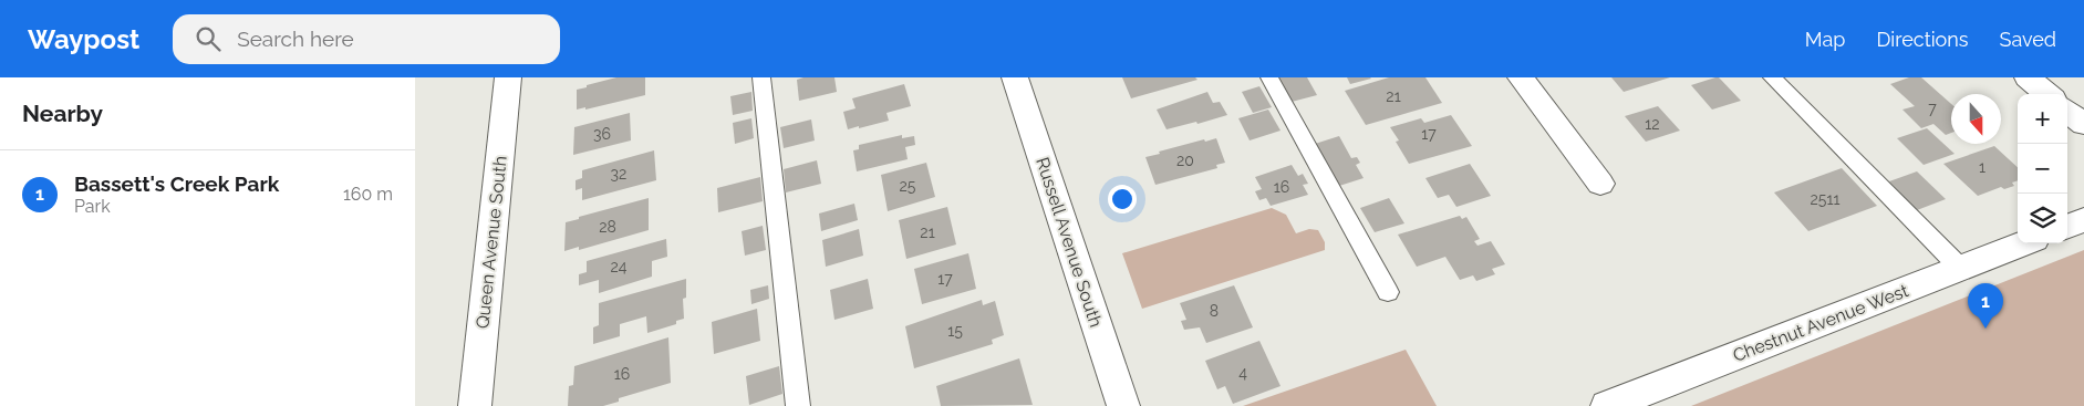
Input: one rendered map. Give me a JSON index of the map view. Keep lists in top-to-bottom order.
{
  "streets": {
    "street": ["Queen Avenue South", "Russell Avenue South", "Chestnut Avenue West"]
  },
  "house_numbers": [
    "21",
    "7",
    "12",
    "36",
    "17",
    "20",
    "1",
    "32",
    "25",
    "16",
    "2511",
    "28",
    "21",
    "24",
    "17",
    "8",
    "15",
    "4",
    "16"
  ],
  "north": "bottom",
  "page": {
    "header": "Waypost",
    "search": "Search here",
    "nav": ["Map", "Directions", "Saved"],
    "heading": "Nearby",
    "map_buttons": ["+", "−"],
    "list": [
      {
        "mark": "1",
        "name": "Bassett's Creek Park",
        "note": "Park",
        "value": "160 m"
      }
    ],
    "pins": "1"
  }
}
